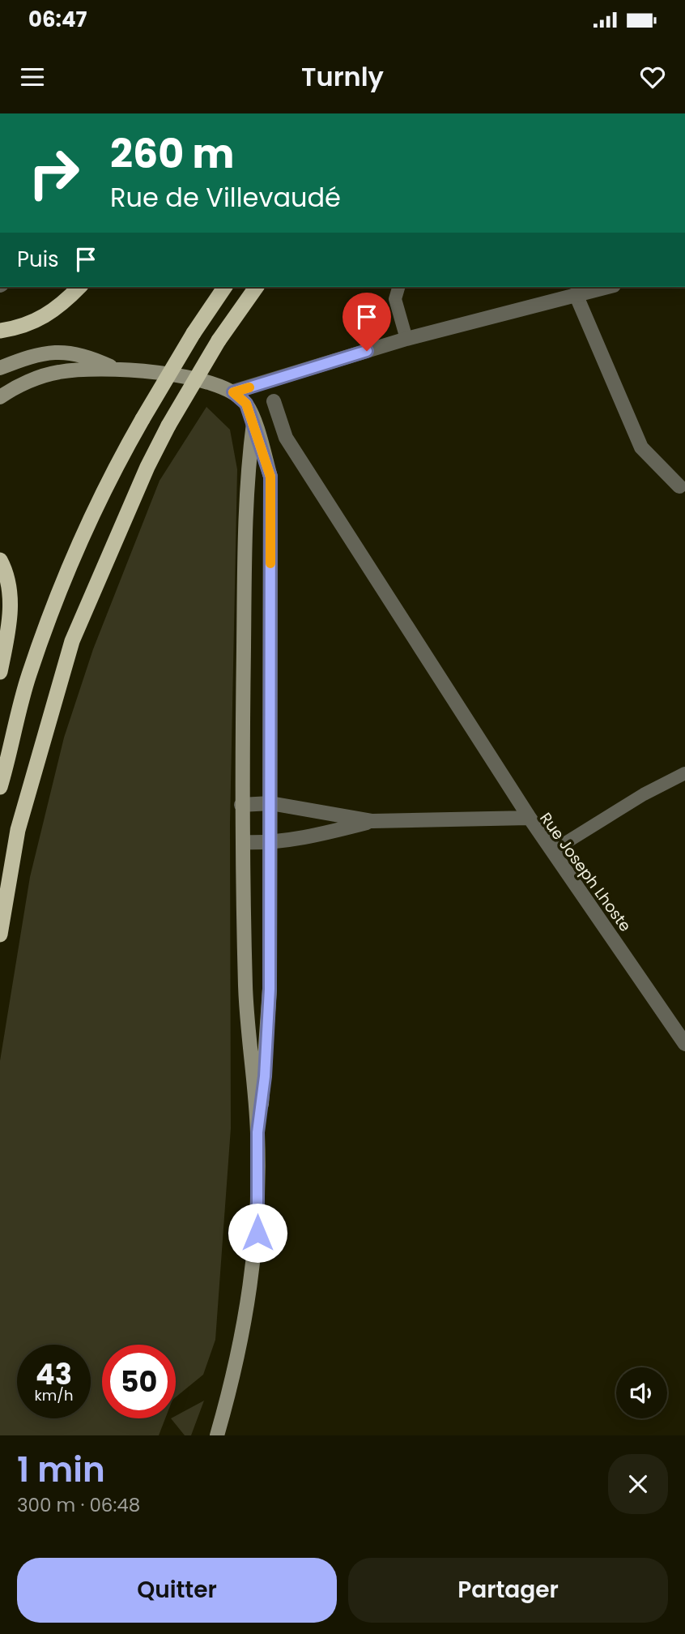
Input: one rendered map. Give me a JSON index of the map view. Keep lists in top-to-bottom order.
{
  "streets": {
    "street": ["Rue Joseph Lhoste"]
  },
  "page": {
    "status": "06:47",
    "header": "Turnly",
    "turn": ["260 m", "Rue de Villevaudé"],
    "then": "Puis",
    "speed": "43 km/h",
    "limit": "50",
    "heading": ["1 min", "300 m · 06:48"],
    "buttons": ["Quitter", "Partager"]
  }
}
